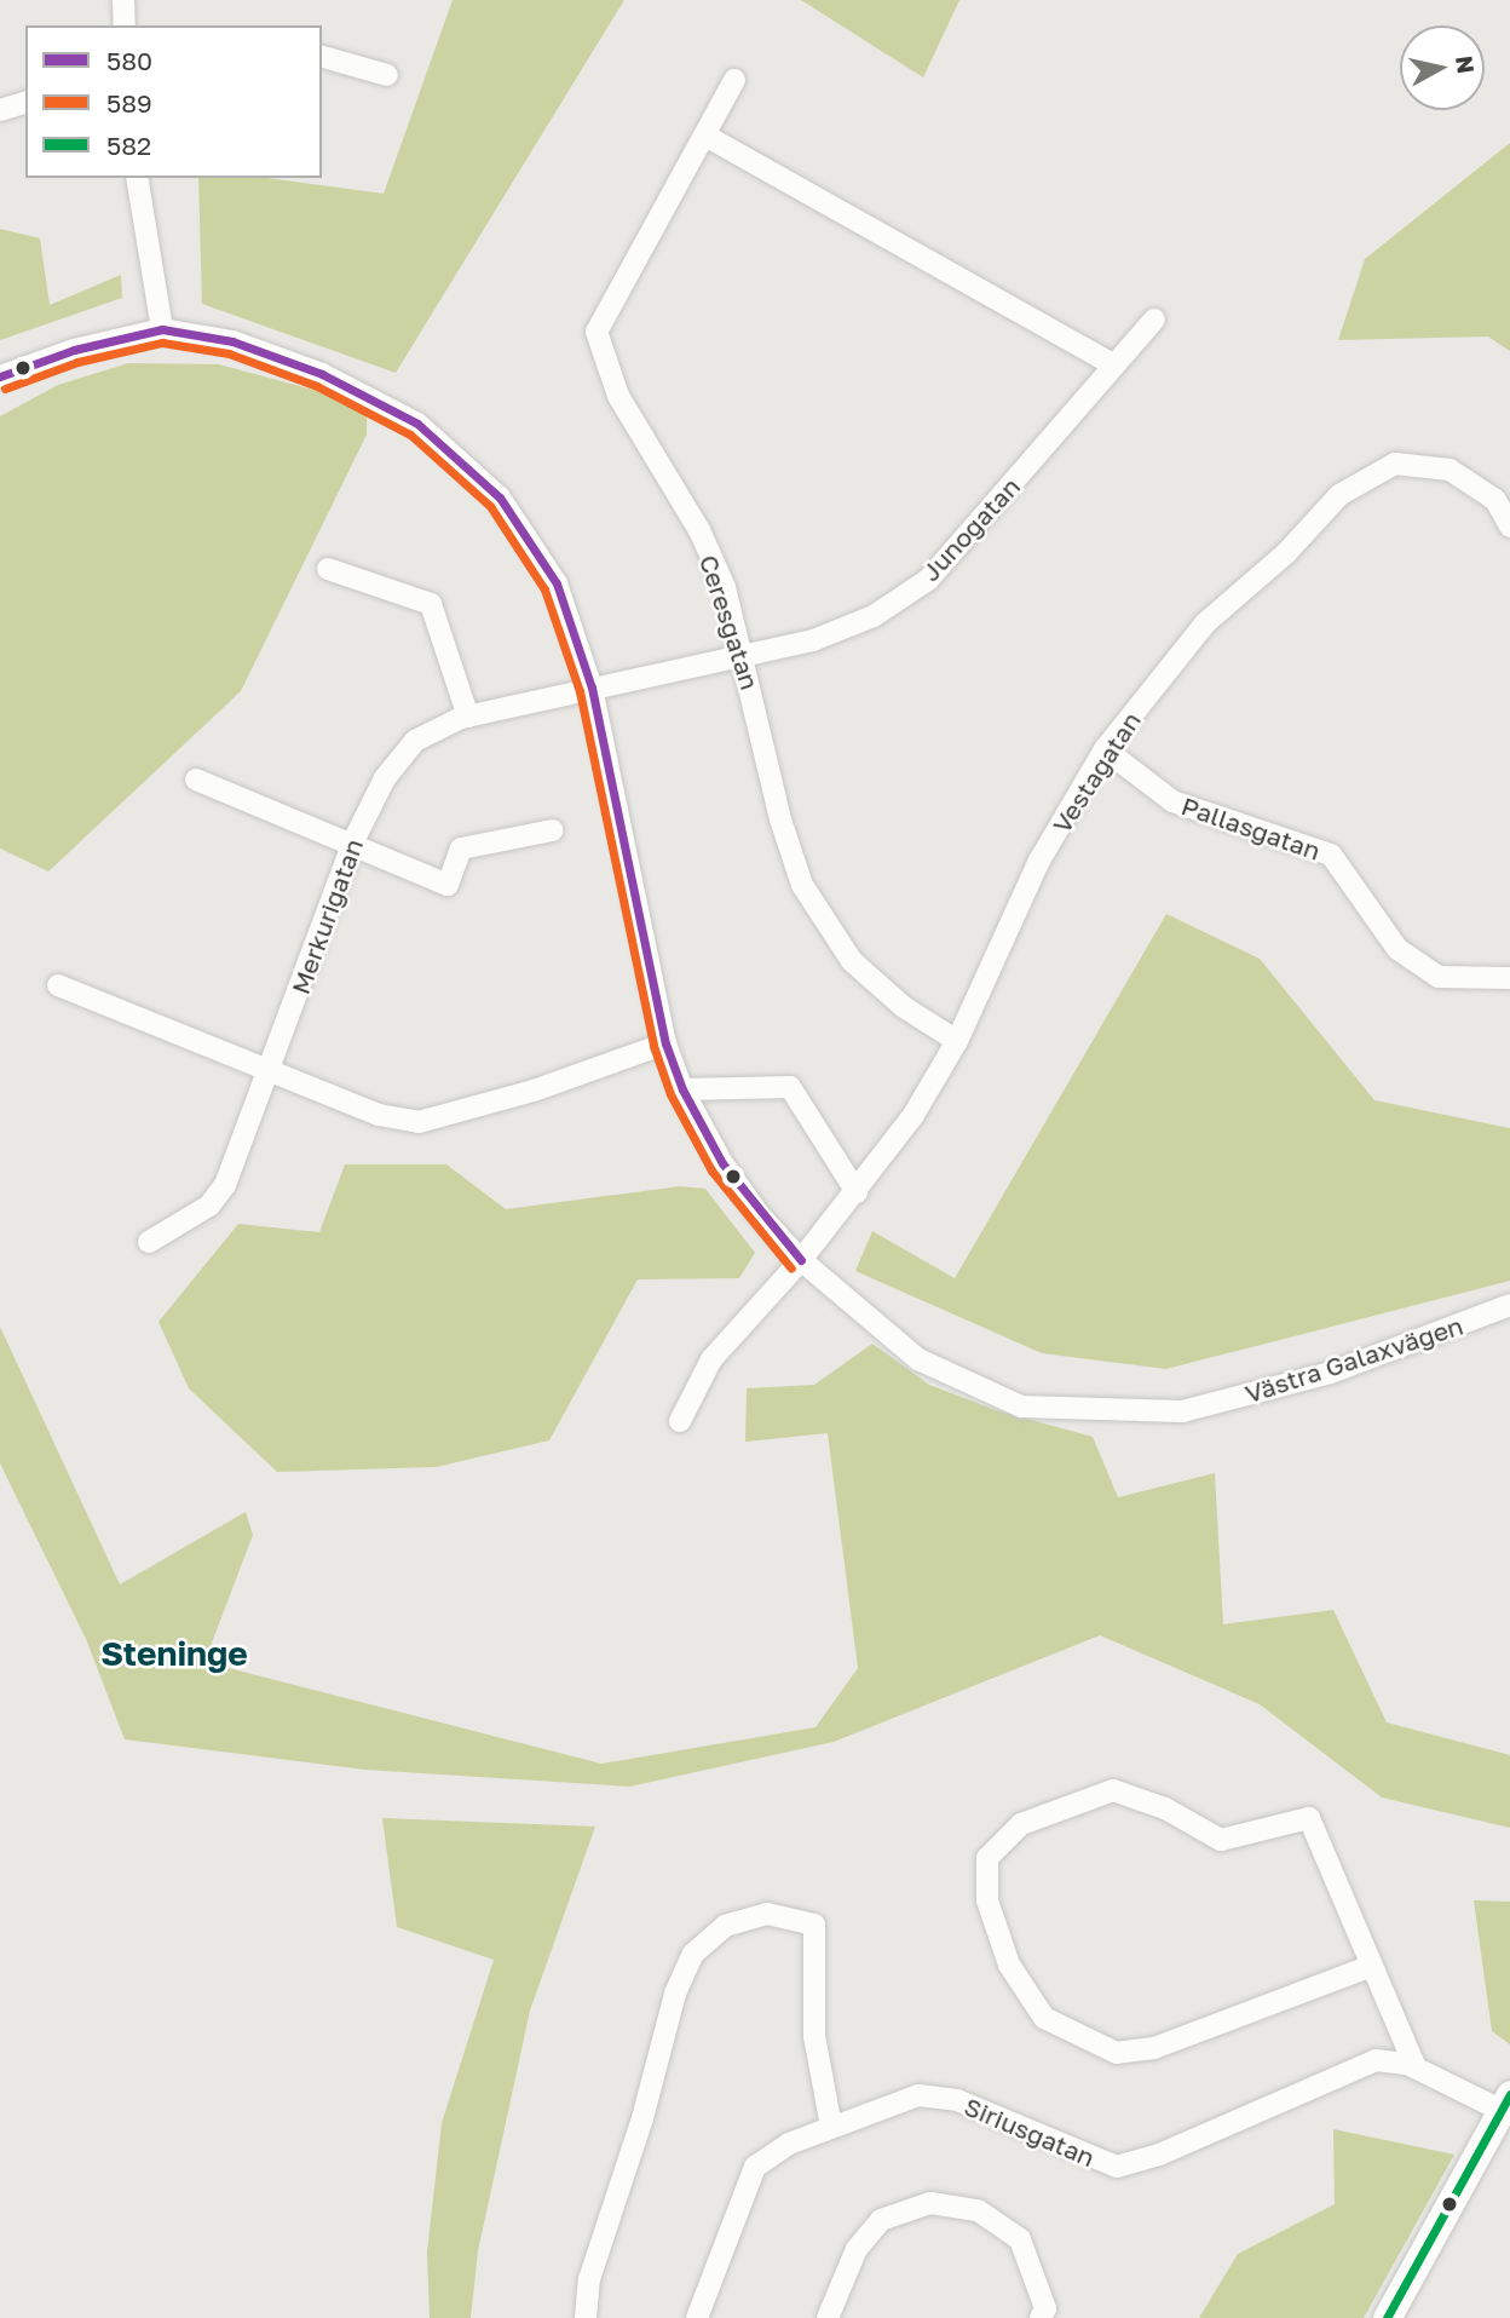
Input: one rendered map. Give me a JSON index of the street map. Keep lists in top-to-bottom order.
{
  "streets": {
    "street": [
      "Junogatan",
      "Ceresgatan",
      "Vestagatan",
      "Pallasgatan",
      "Merkurigatan",
      "Västra Galaxvägen",
      "Siriusgatan"
    ]
  },
  "crossings": [
    ["Junogatan", "Ceresgatan"],
    ["Junogatan", "Merkurigatan"],
    ["Junogatan", "Västra Galaxvägen"],
    ["Ceresgatan", "Vestagatan"],
    ["Vestagatan", "Pallasgatan"],
    ["Vestagatan", "Västra Galaxvägen"],
    ["Merkurigatan", "Västra Galaxvägen"]
  ],
  "districts": ["Steninge"],
  "lines": ["transit line 580", "transit line 589", "transit line 582"],
  "legend": ["580", "589", "582"],
  "north": "right"
}
